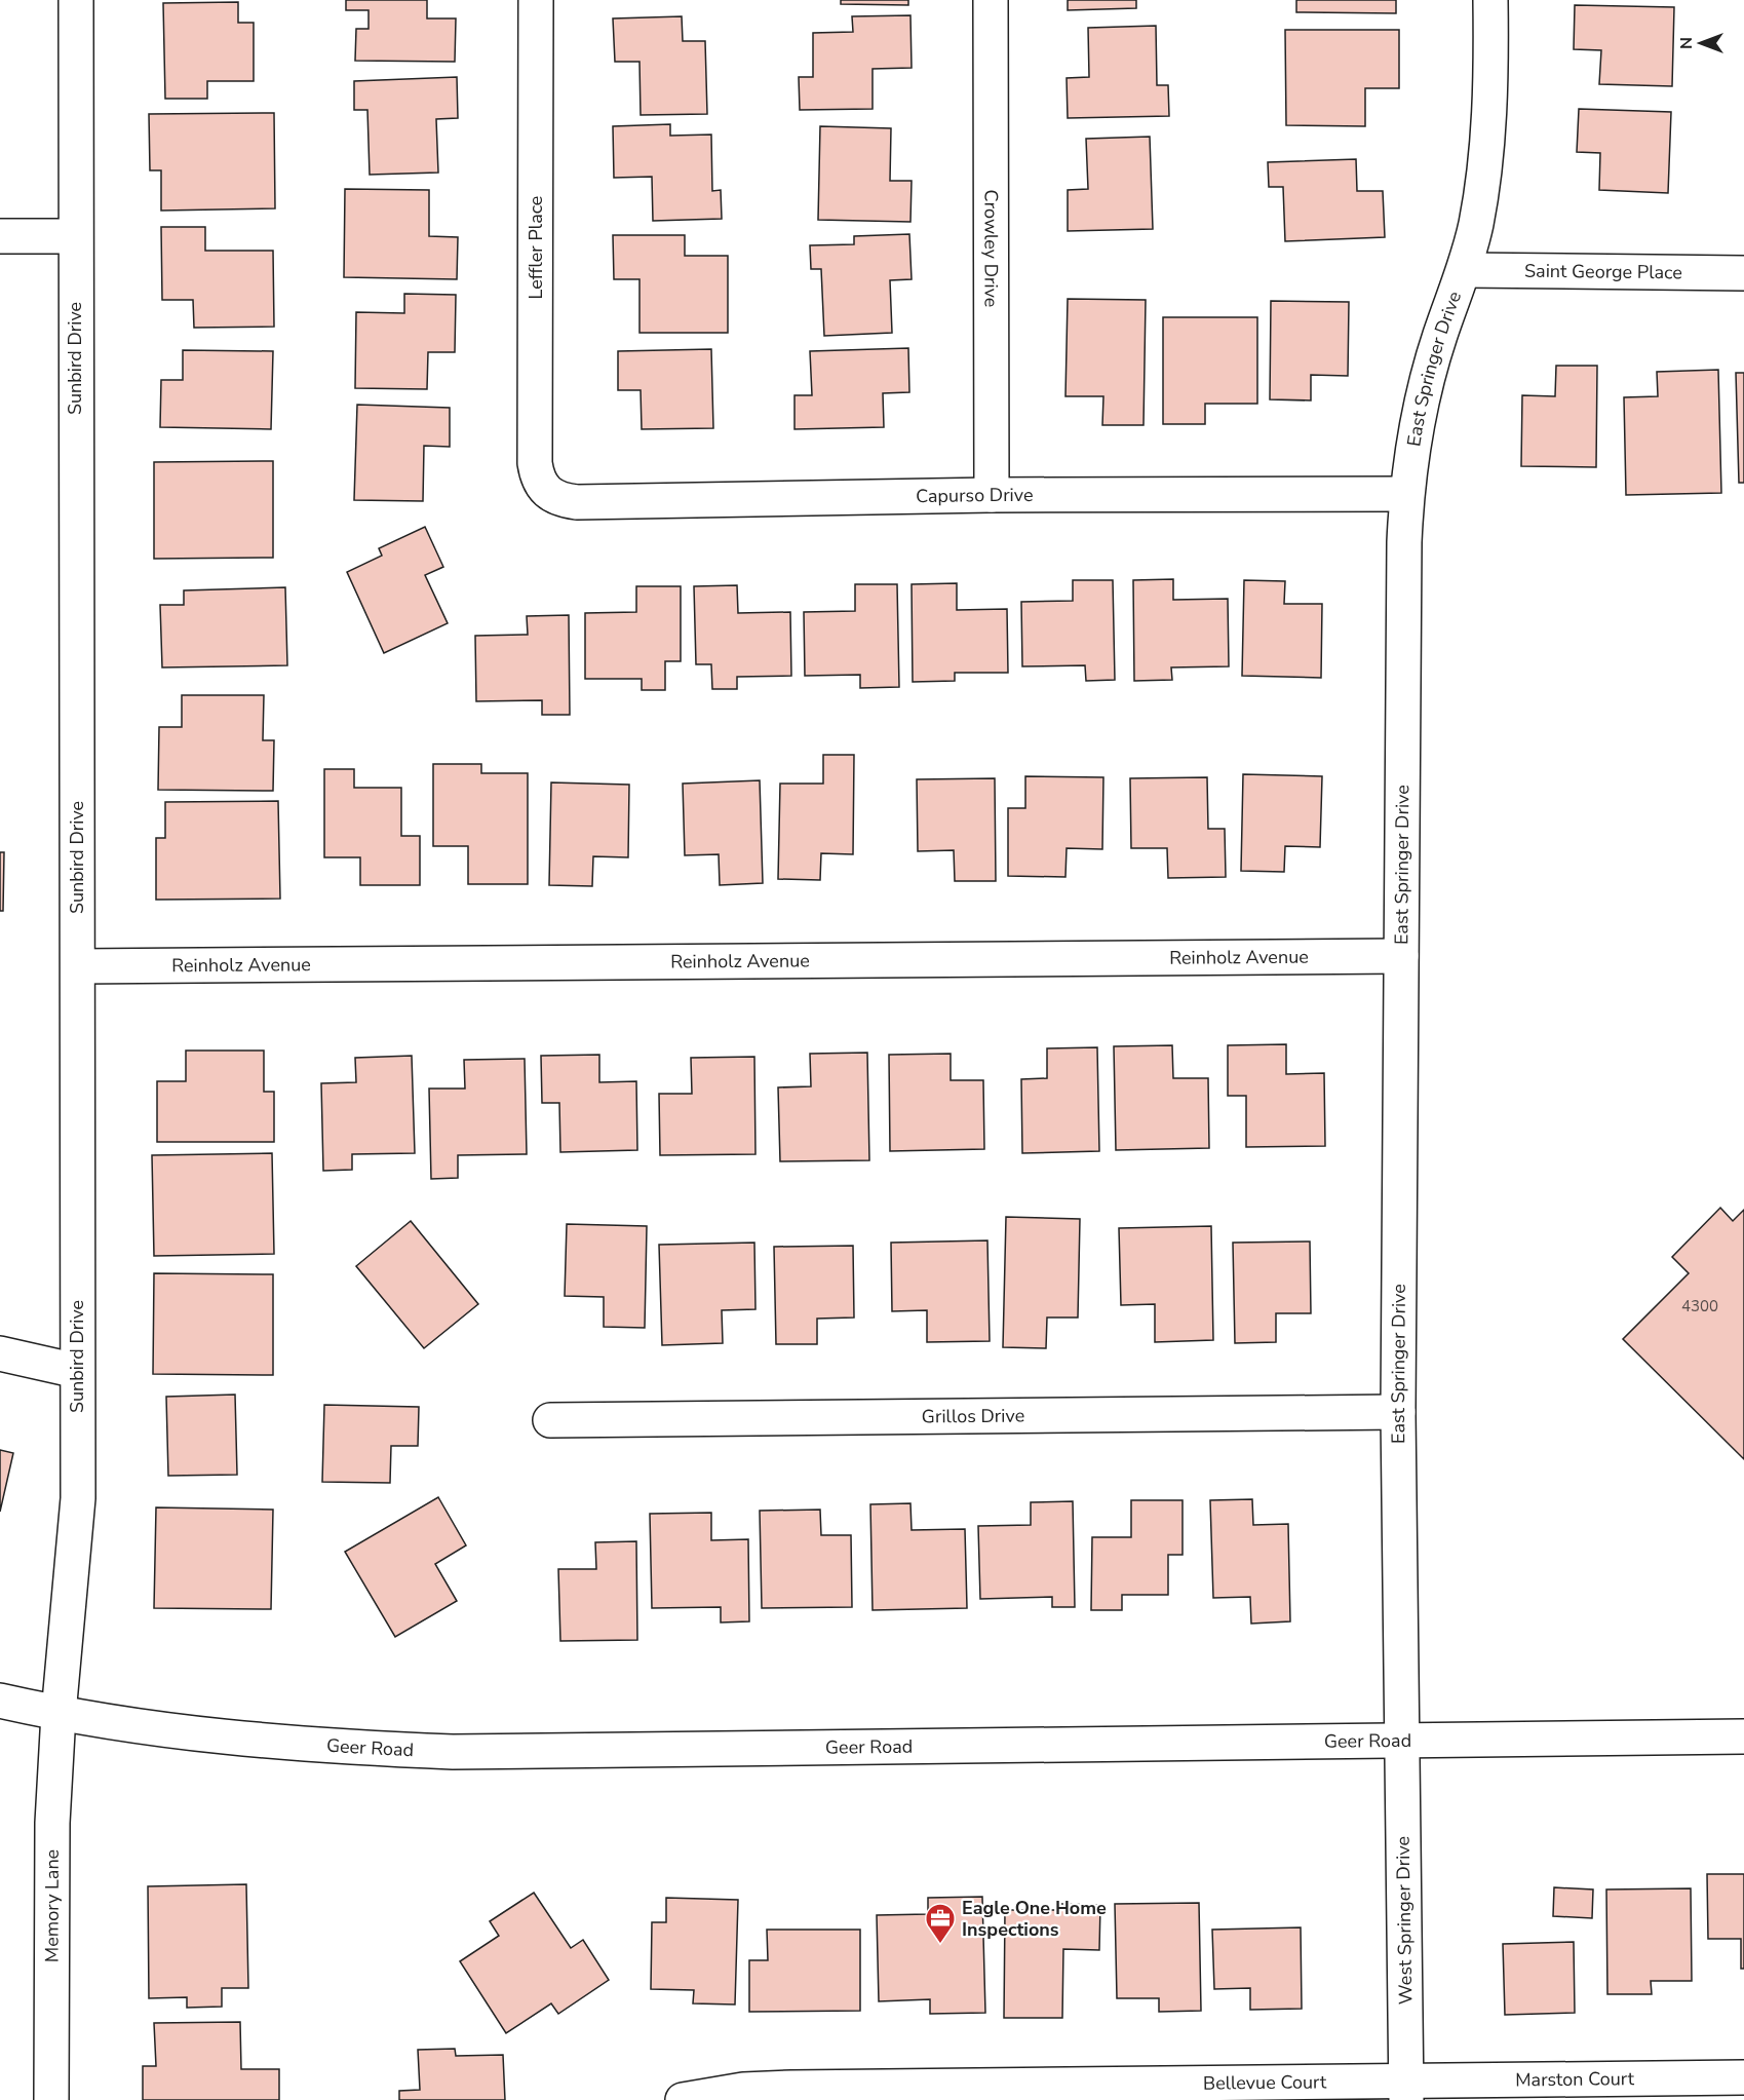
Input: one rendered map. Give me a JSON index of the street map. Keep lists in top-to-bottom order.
{
  "streets": {
    "street": [
      "Leffler Place",
      "Crowley Drive",
      "Saint George Place",
      "Sunbird Drive",
      "East Springer Drive",
      "Capurso Drive",
      "Reinholz Avenue",
      "Grillos Drive",
      "Geer Road",
      "Memory Lane",
      "West Springer Drive",
      "Marston Court",
      "Bellevue Court"
    ]
  },
  "crossings": [
    ["Leffler Place", "Capurso Drive"],
    ["Crowley Drive", "Capurso Drive"],
    ["Saint George Place", "East Springer Drive"],
    ["Sunbird Drive", "Reinholz Avenue"],
    ["Sunbird Drive", "Geer Road"],
    ["Sunbird Drive", "Memory Lane"],
    ["East Springer Drive", "Capurso Drive"],
    ["East Springer Drive", "Reinholz Avenue"],
    ["East Springer Drive", "Grillos Drive"],
    ["East Springer Drive", "Geer Road"],
    ["East Springer Drive", "West Springer Drive"],
    ["Geer Road", "Memory Lane"],
    ["Geer Road", "West Springer Drive"],
    ["West Springer Drive", "Marston Court"],
    ["West Springer Drive", "Bellevue Court"],
    ["Marston Court", "Bellevue Court"]
  ],
  "places": {
    "office": ["Eagle One Home Inspections"]
  },
  "house_numbers": ["4300"],
  "north": "left"
}
